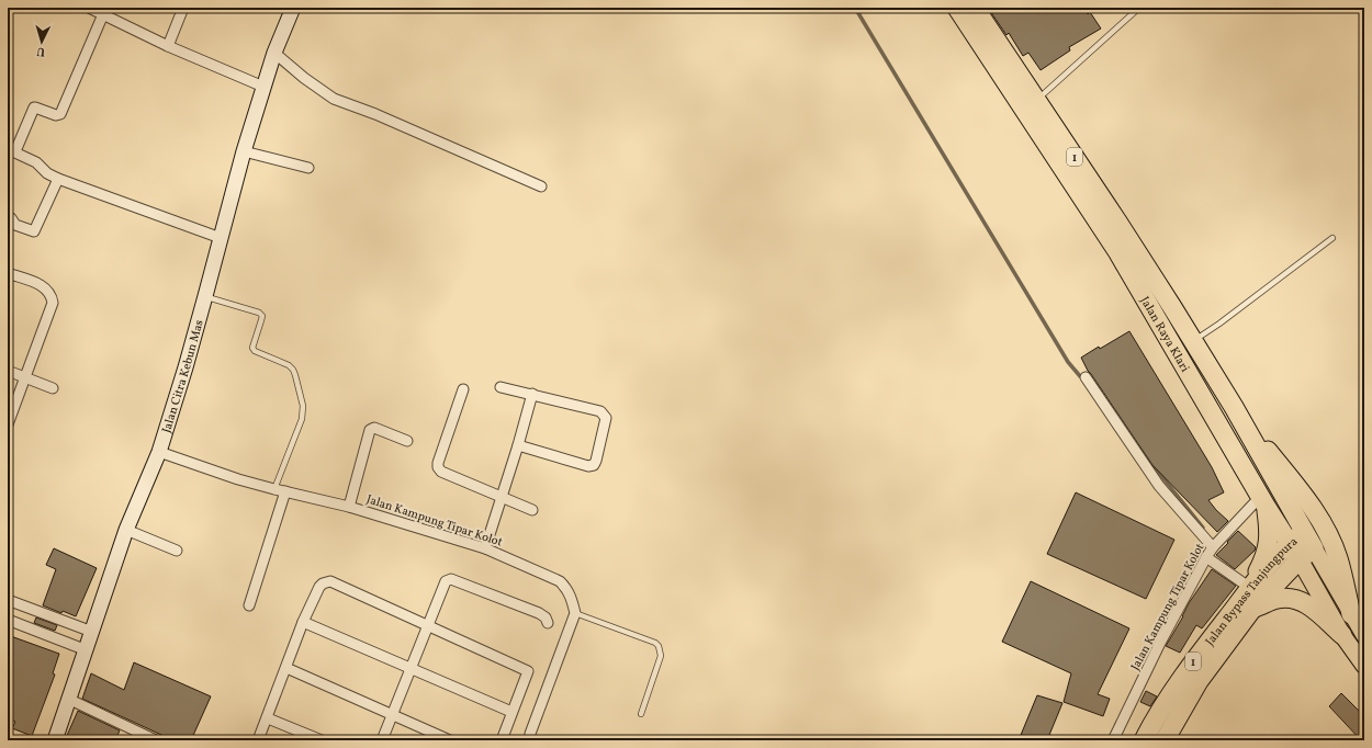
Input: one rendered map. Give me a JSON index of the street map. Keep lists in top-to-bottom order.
{
  "streets": {
    "highway": ["1", "Jalan Raya Klari", "Jalan Bypass Tanjungpura"],
    "street": ["Jalan Citra Kebun Mas", "Jalan Kampung Tipar Kolot"]
  },
  "crossings": [
    ["Jalan Raya Klari", "Jalan Kampung Tipar Kolot"],
    ["Jalan Raya Klari", "Jalan Bypass Tanjungpura"],
    ["Jalan Citra Kebun Mas", "Jalan Kampung Tipar Kolot"]
  ],
  "north": "bottom"
}
